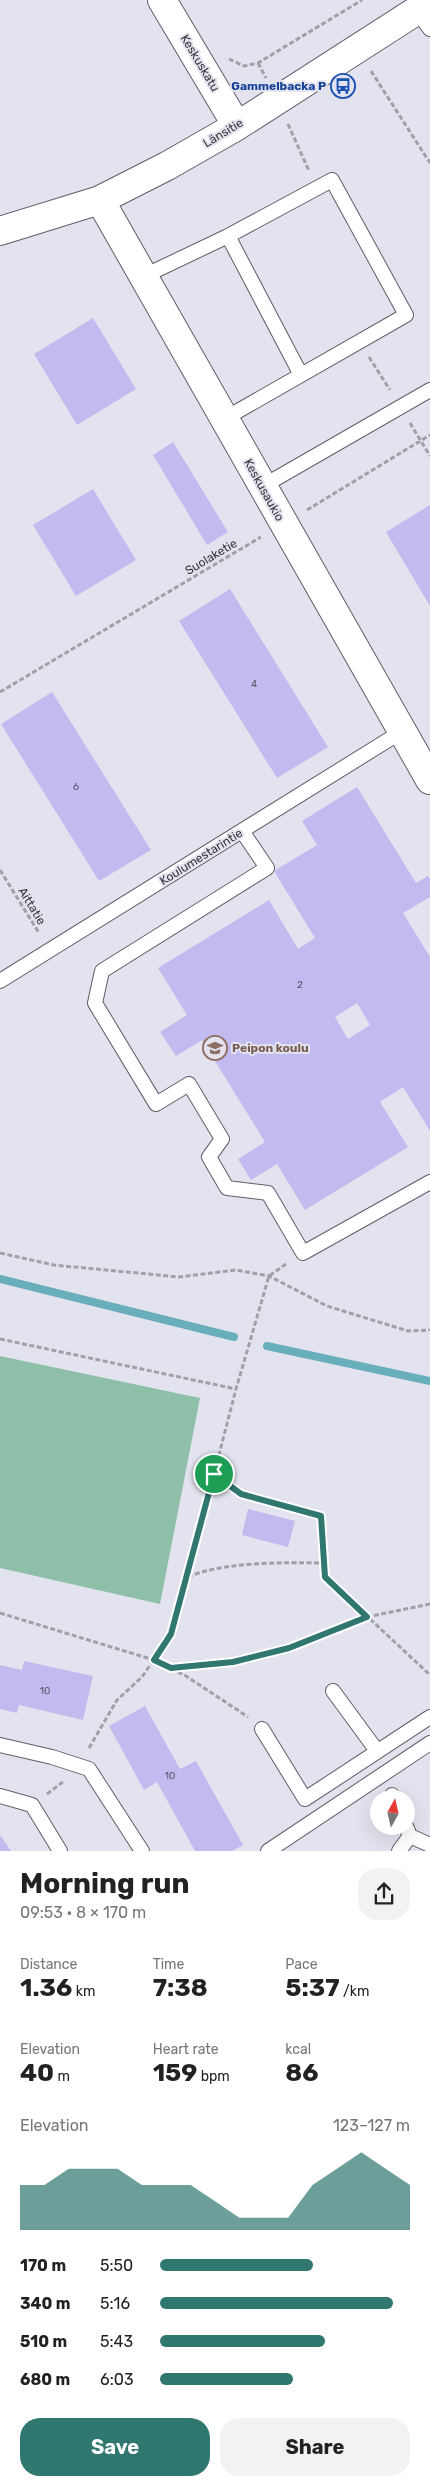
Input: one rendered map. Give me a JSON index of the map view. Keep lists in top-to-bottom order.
{
  "streets": {
    "street": ["Keskuskatu", "Länsitie", "Keskusaukio"],
    "lane": ["Koulumestarintie"],
    "path": ["Suolaketie", "Aittatie"]
  },
  "crossings": [
    ["Keskuskatu", "Länsitie"],
    ["Länsitie", "Keskusaukio"],
    ["Keskusaukio", "Suolaketie"],
    ["Keskusaukio", "Koulumestarintie"],
    ["Koulumestarintie", "Aittatie"]
  ],
  "places": {
    "bus stop": ["Gammelbacka P"],
    "school or university": ["Peipon koulu"]
  },
  "house_numbers": [
    "4",
    "6",
    "2",
    "10",
    "10"
  ],
  "north": "top",
  "page": {
    "heading": ["Morning run", "09:53 · 8 × 170 m"],
    "stats": [
      ["Distance", "1.36 km"],
      ["Time", "7:38"],
      ["Pace", "5:37 /km"],
      ["Elevation", "40 m"],
      ["Heart rate", "159 bpm"],
      ["kcal", "86"]
    ],
    "chart": ["Elevation", "123–127 m"],
    "list": [
      {
        "name": "170 m",
        "note": "5:50"
      },
      {
        "name": "340 m",
        "note": "5:16"
      },
      {
        "name": "510 m",
        "note": "5:43"
      },
      {
        "name": "680 m",
        "note": "6:03"
      }
    ],
    "buttons": ["Save", "Share"]
  }
}
